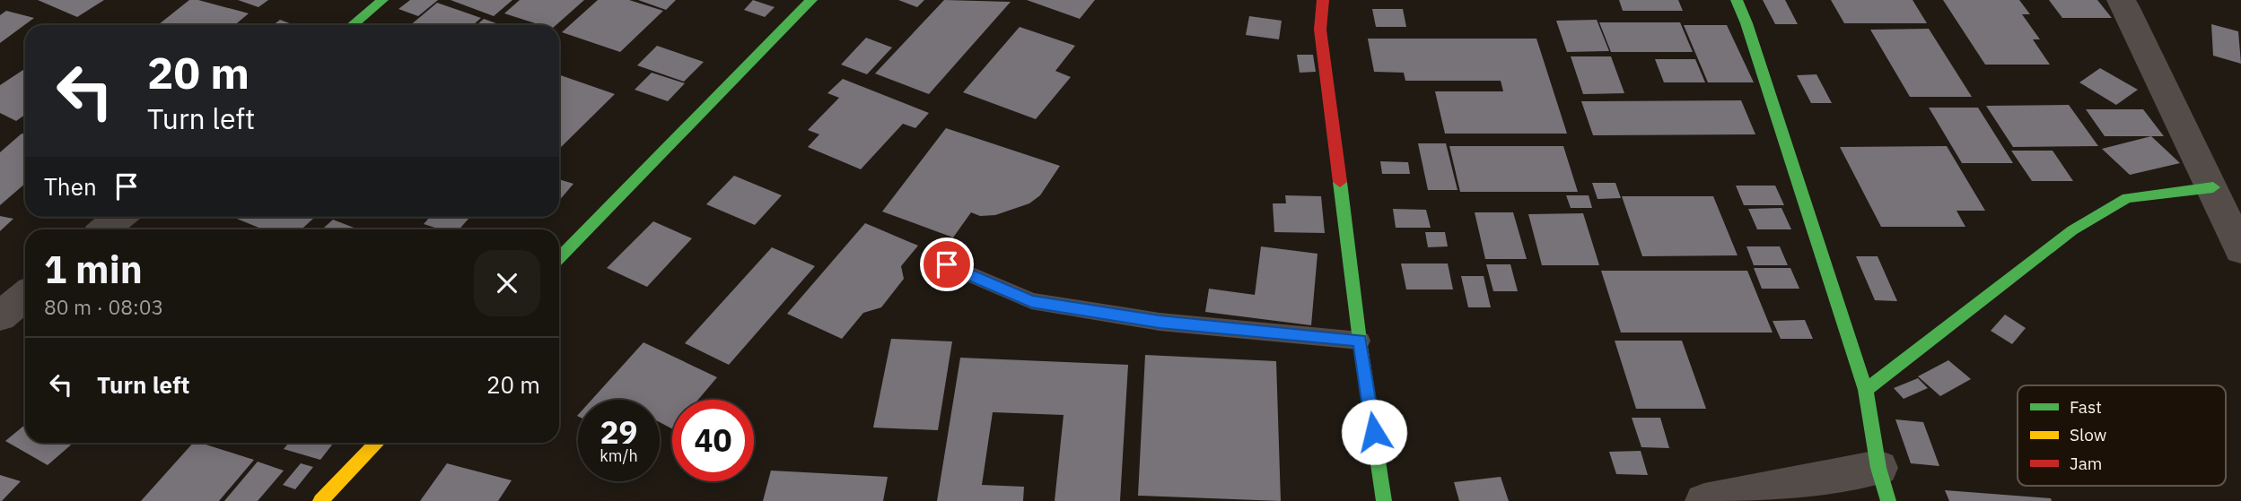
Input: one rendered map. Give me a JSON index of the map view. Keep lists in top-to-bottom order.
{
  "legend": ["Fast", "Slow", "Jam"],
  "page": {
    "turn": ["20 m", "Turn left"],
    "then": "Then",
    "heading": ["1 min", "80 m · 08:03"],
    "list": [
      {
        "name": "Turn left",
        "value": "20 m"
      }
    ],
    "speed": "29 km/h",
    "limit": "40"
  }
}
